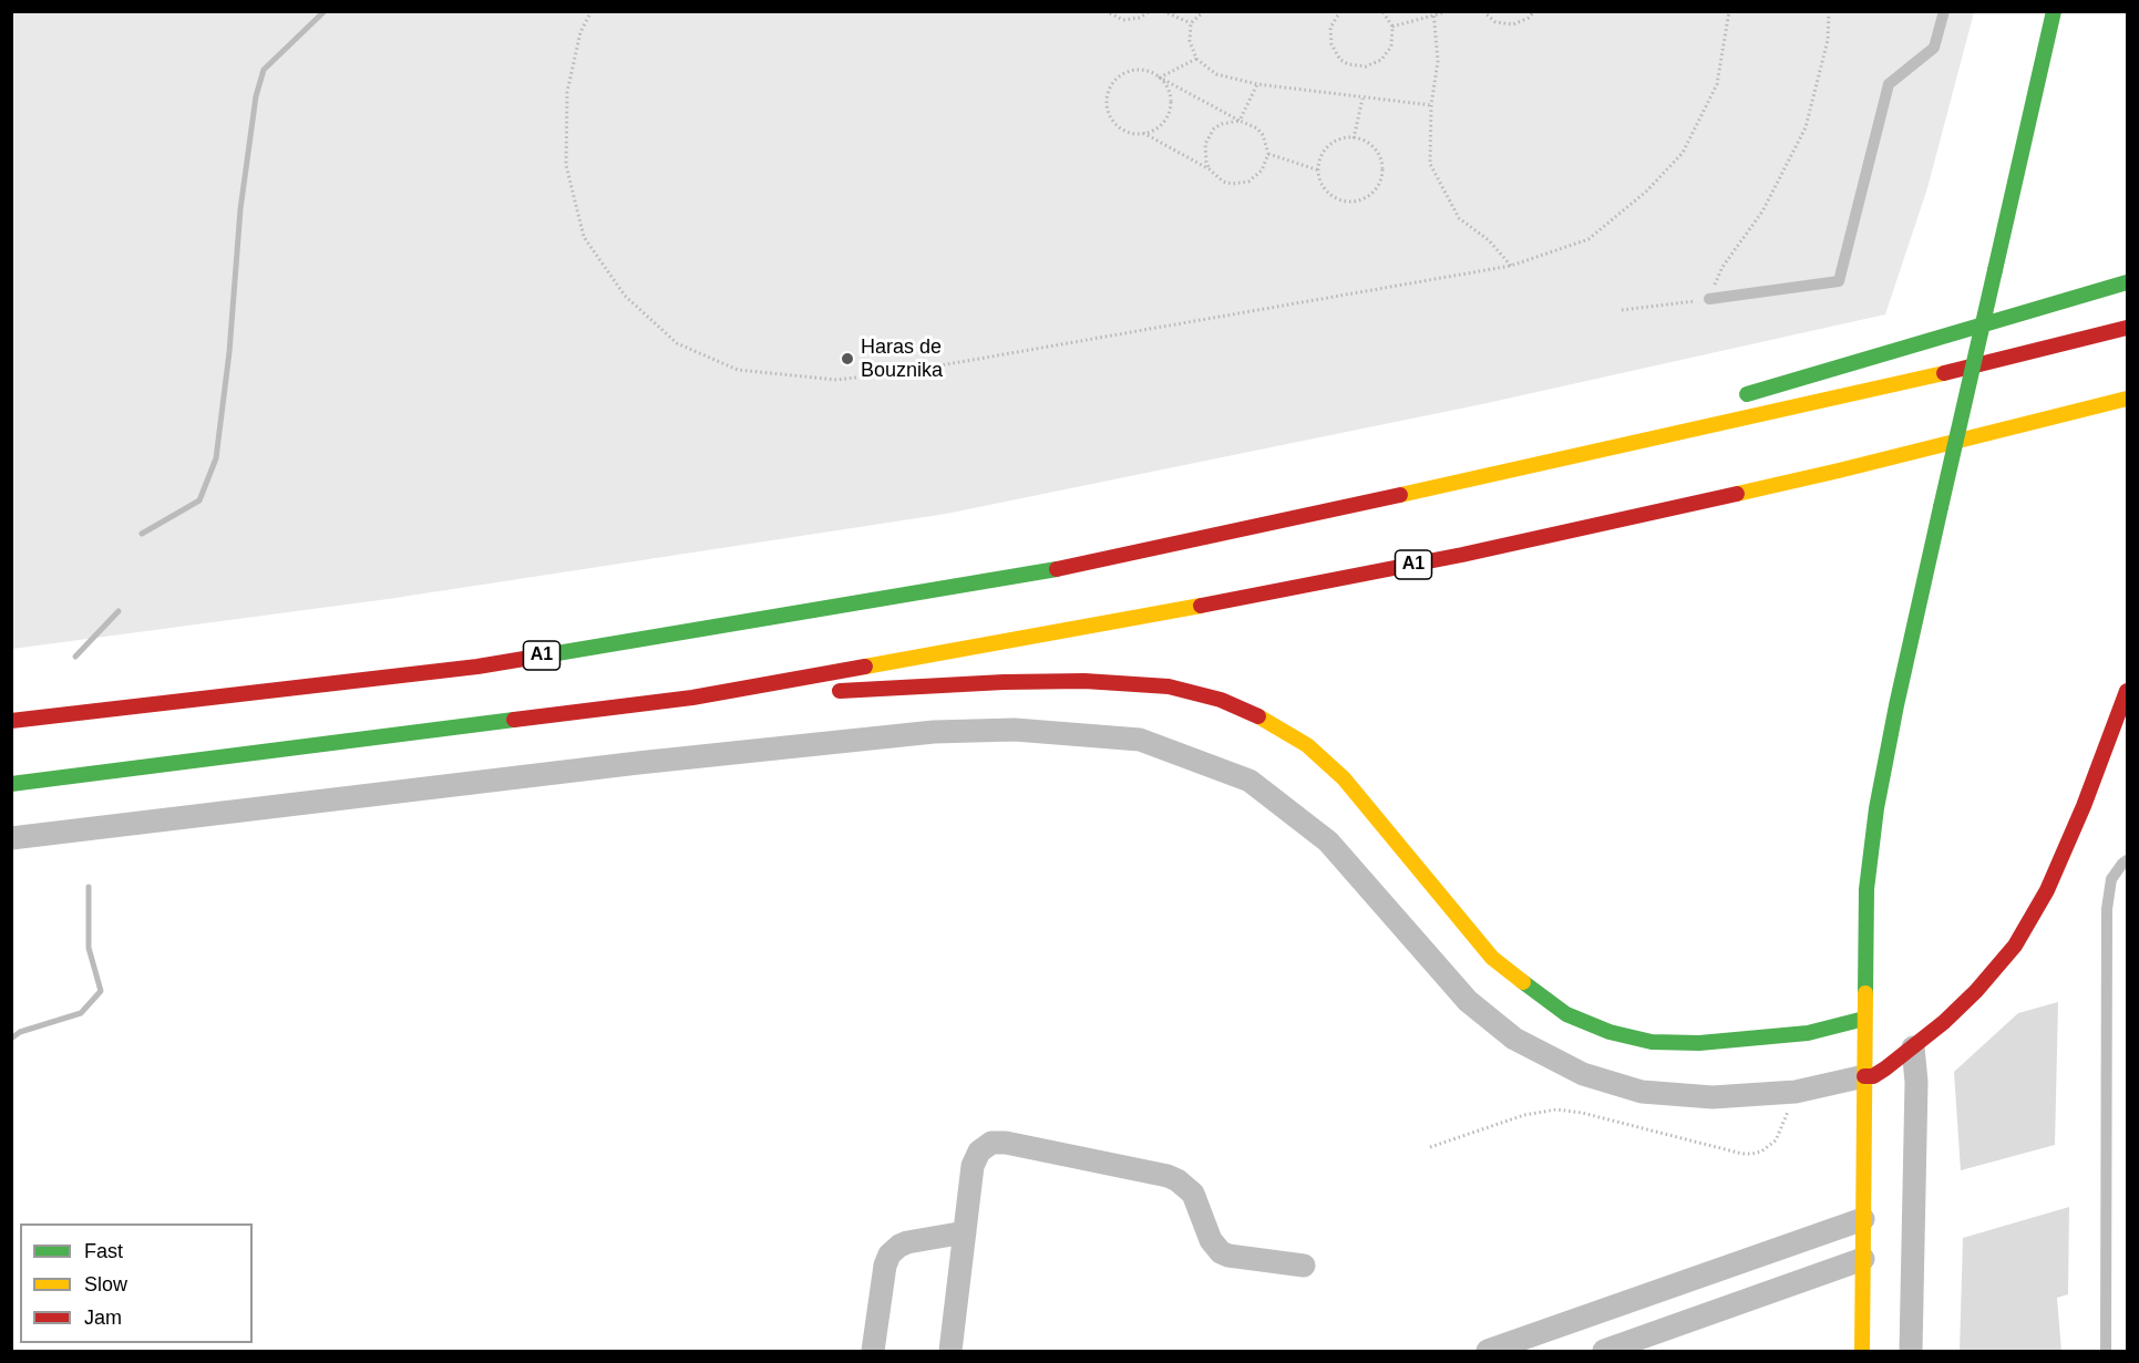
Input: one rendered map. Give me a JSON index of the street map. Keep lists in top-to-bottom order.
{
  "streets": {
    "main road": ["A1"]
  },
  "places": ["Haras de Bouznika"],
  "legend": ["Fast", "Slow", "Jam"]
}
